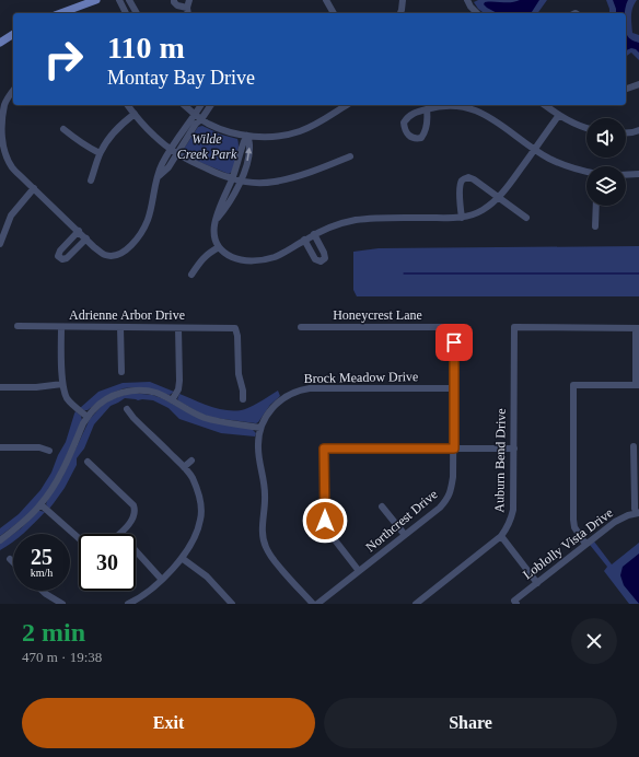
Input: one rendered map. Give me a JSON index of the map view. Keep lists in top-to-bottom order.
{
  "streets": {
    "street": [
      "Adrienne Arbor Drive",
      "Honeycrest Lane",
      "Brock Meadow Drive",
      "Auburn Bend Drive",
      "Northcrest Drive",
      "Loblolly Vista Drive"
    ]
  },
  "crossings": [
    ["Honeycrest Lane", "Northcrest Drive"],
    ["Brock Meadow Drive", "Northcrest Drive"]
  ],
  "parks": ["Wilde Creek Park"],
  "page": {
    "turn": ["110 m", "Montay Bay Drive"],
    "speed": "25 km/h",
    "limit": "30",
    "heading": ["2 min", "470 m · 19:38"],
    "buttons": ["Exit", "Share"]
  }
}
